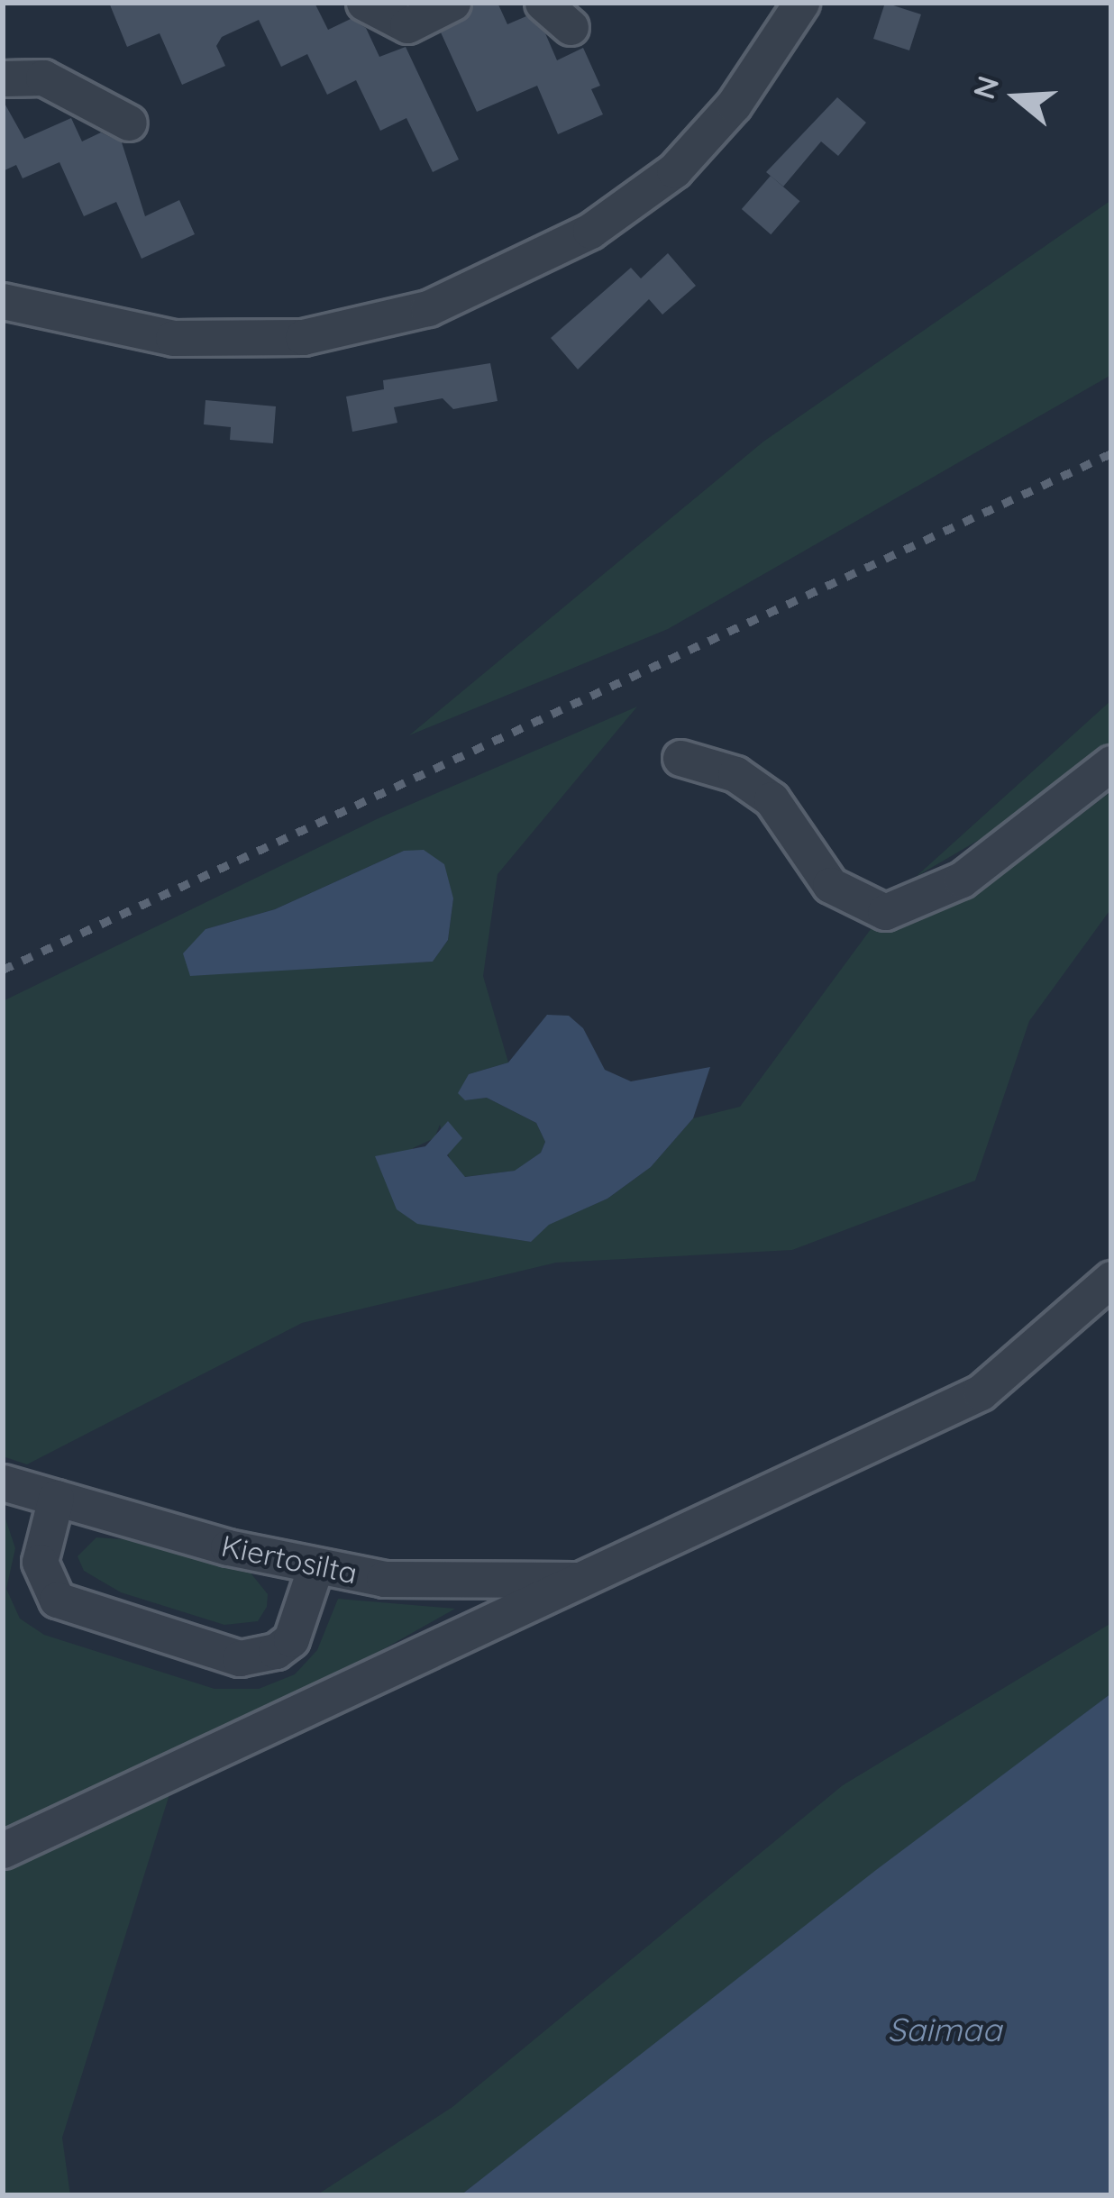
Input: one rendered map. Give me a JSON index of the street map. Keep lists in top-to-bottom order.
{
  "streets": {
    "street": ["Kiertosilta"]
  },
  "water": ["Saimaa"],
  "north": "left"
}
